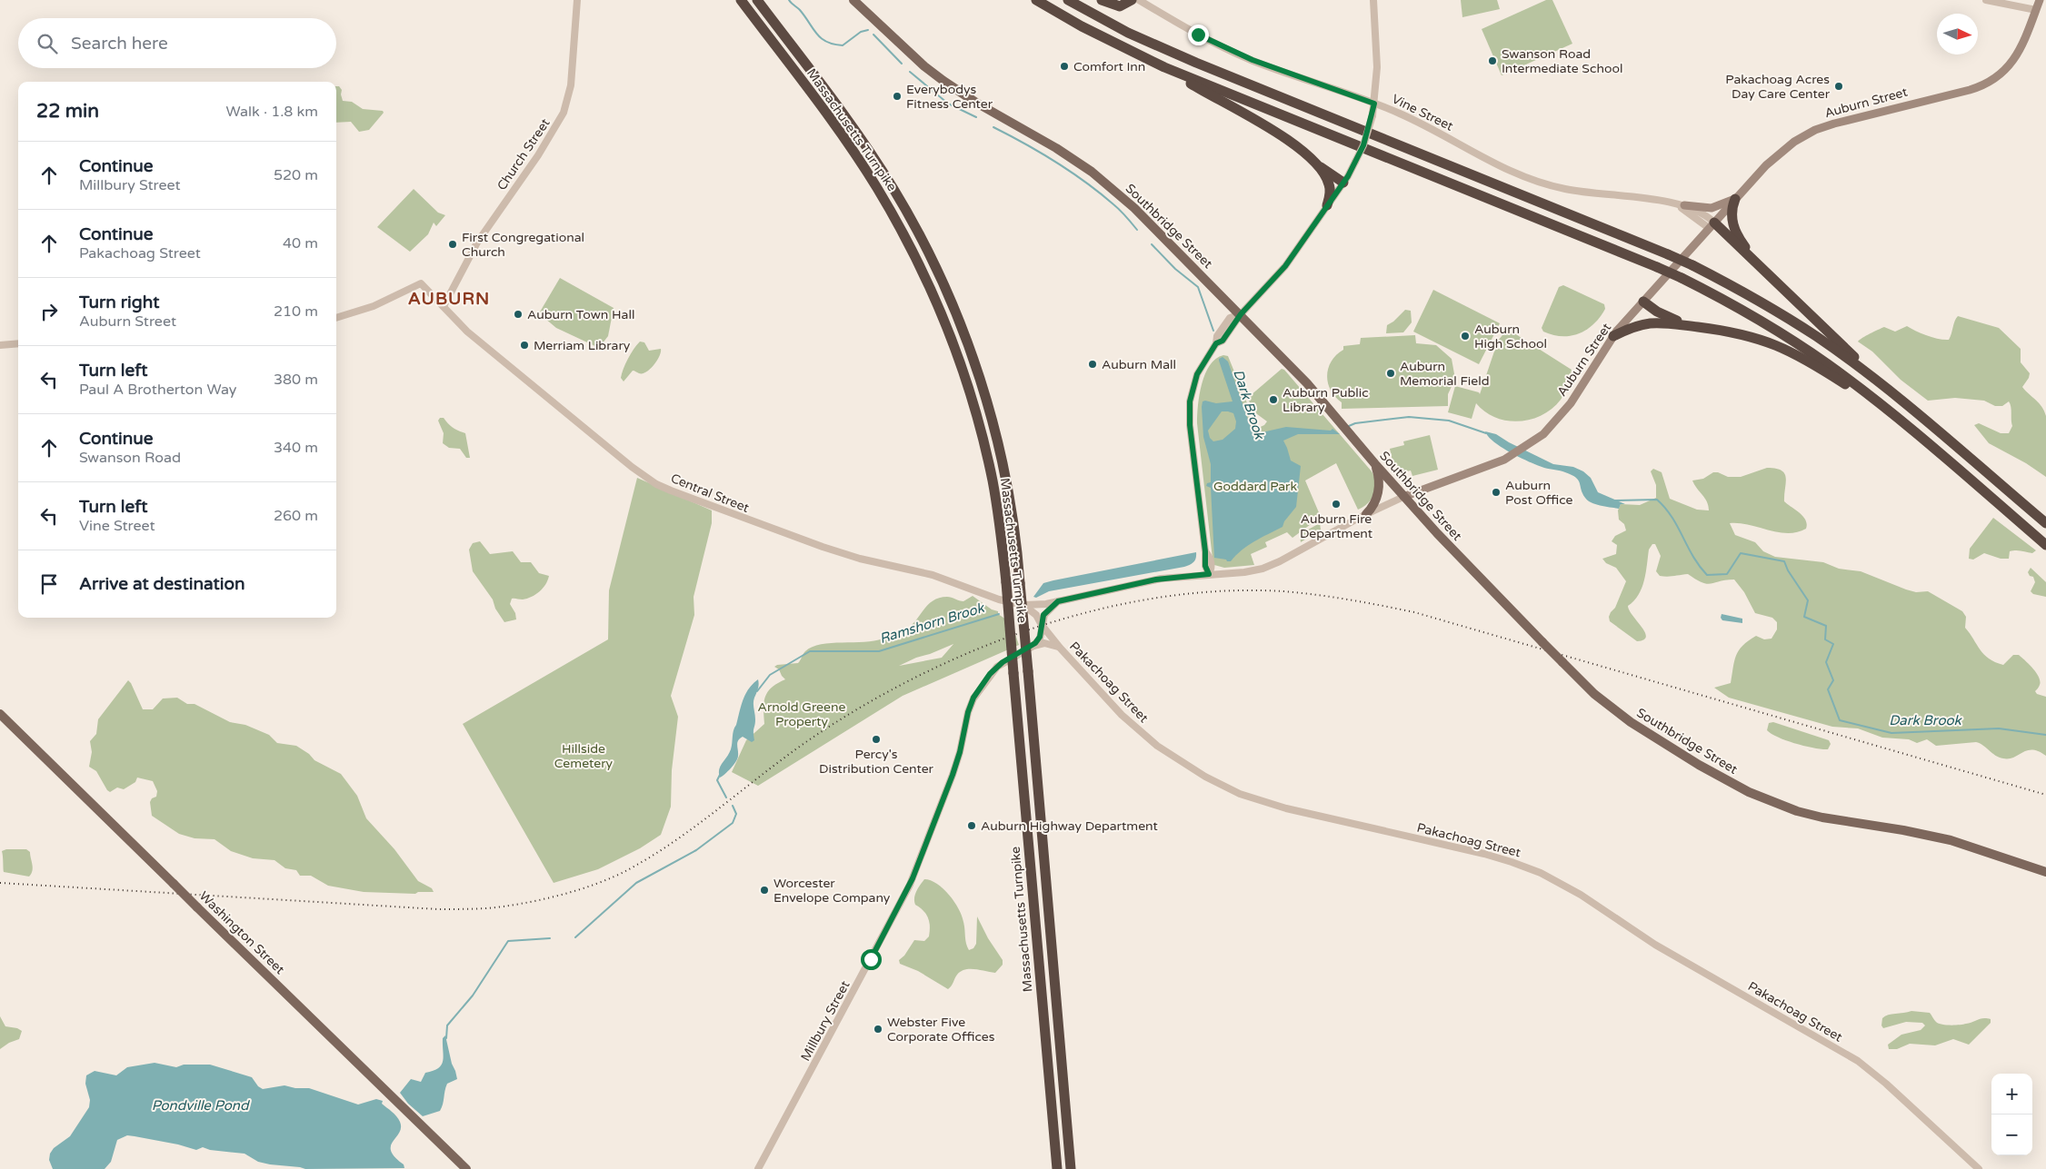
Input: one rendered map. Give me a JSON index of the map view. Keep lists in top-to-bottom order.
{
  "streets": {
    "highway": ["Massachusetts Turnpike"],
    "main road": ["Auburn Street", "Southbridge Street", "Washington Street"],
    "street": [
      "Vine Street",
      "Church Street",
      "Central Street",
      "Pakachoag Street",
      "Millbury Street"
    ]
  },
  "crossings": [
    ["Auburn Street", "Vine Street"],
    ["Auburn Street", "Southbridge Street"],
    ["Auburn Street", "Central Street"],
    ["Church Street", "Central Street"]
  ],
  "districts": ["AUBURN"],
  "water": ["Dark Brook", "Ramshorn Brook", "Pondville Pond"],
  "parks": ["Goddard Park", "Arnold Greene Property", "Hillside Cemetery"],
  "places": [
    "Swanson Road Intermediate School",
    "Comfort Inn",
    "Pakachoag Acres Day Care Center",
    "Everybodys Fitness Center",
    "First Congregational Church",
    "Auburn Town Hall",
    "Auburn High School",
    "Merriam Library",
    "Auburn Mall",
    "Auburn Memorial Field",
    "Auburn Public Library",
    "Auburn Post Office",
    "Auburn Fire Department",
    "Percy's Distribution Center",
    "Auburn Highway Department",
    "Worcester Envelope Company",
    "Webster Five Corporate Offices"
  ],
  "north": "right",
  "page": {
    "search": "Search here",
    "heading": ["22 min", "Walk · 1.8 km"],
    "list": [
      ["Continue", "Millbury Street", "520 m"],
      ["Continue", "Pakachoag Street", "40 m"],
      ["Turn right", "Auburn Street", "210 m"],
      ["Turn left", "Paul A Brotherton Way", "380 m"],
      ["Continue", "Swanson Road", "340 m"],
      ["Turn left", "Vine Street", "260 m"],
      "Arrive at destination"
    ],
    "map_buttons": ["+", "−"]
  }
}
